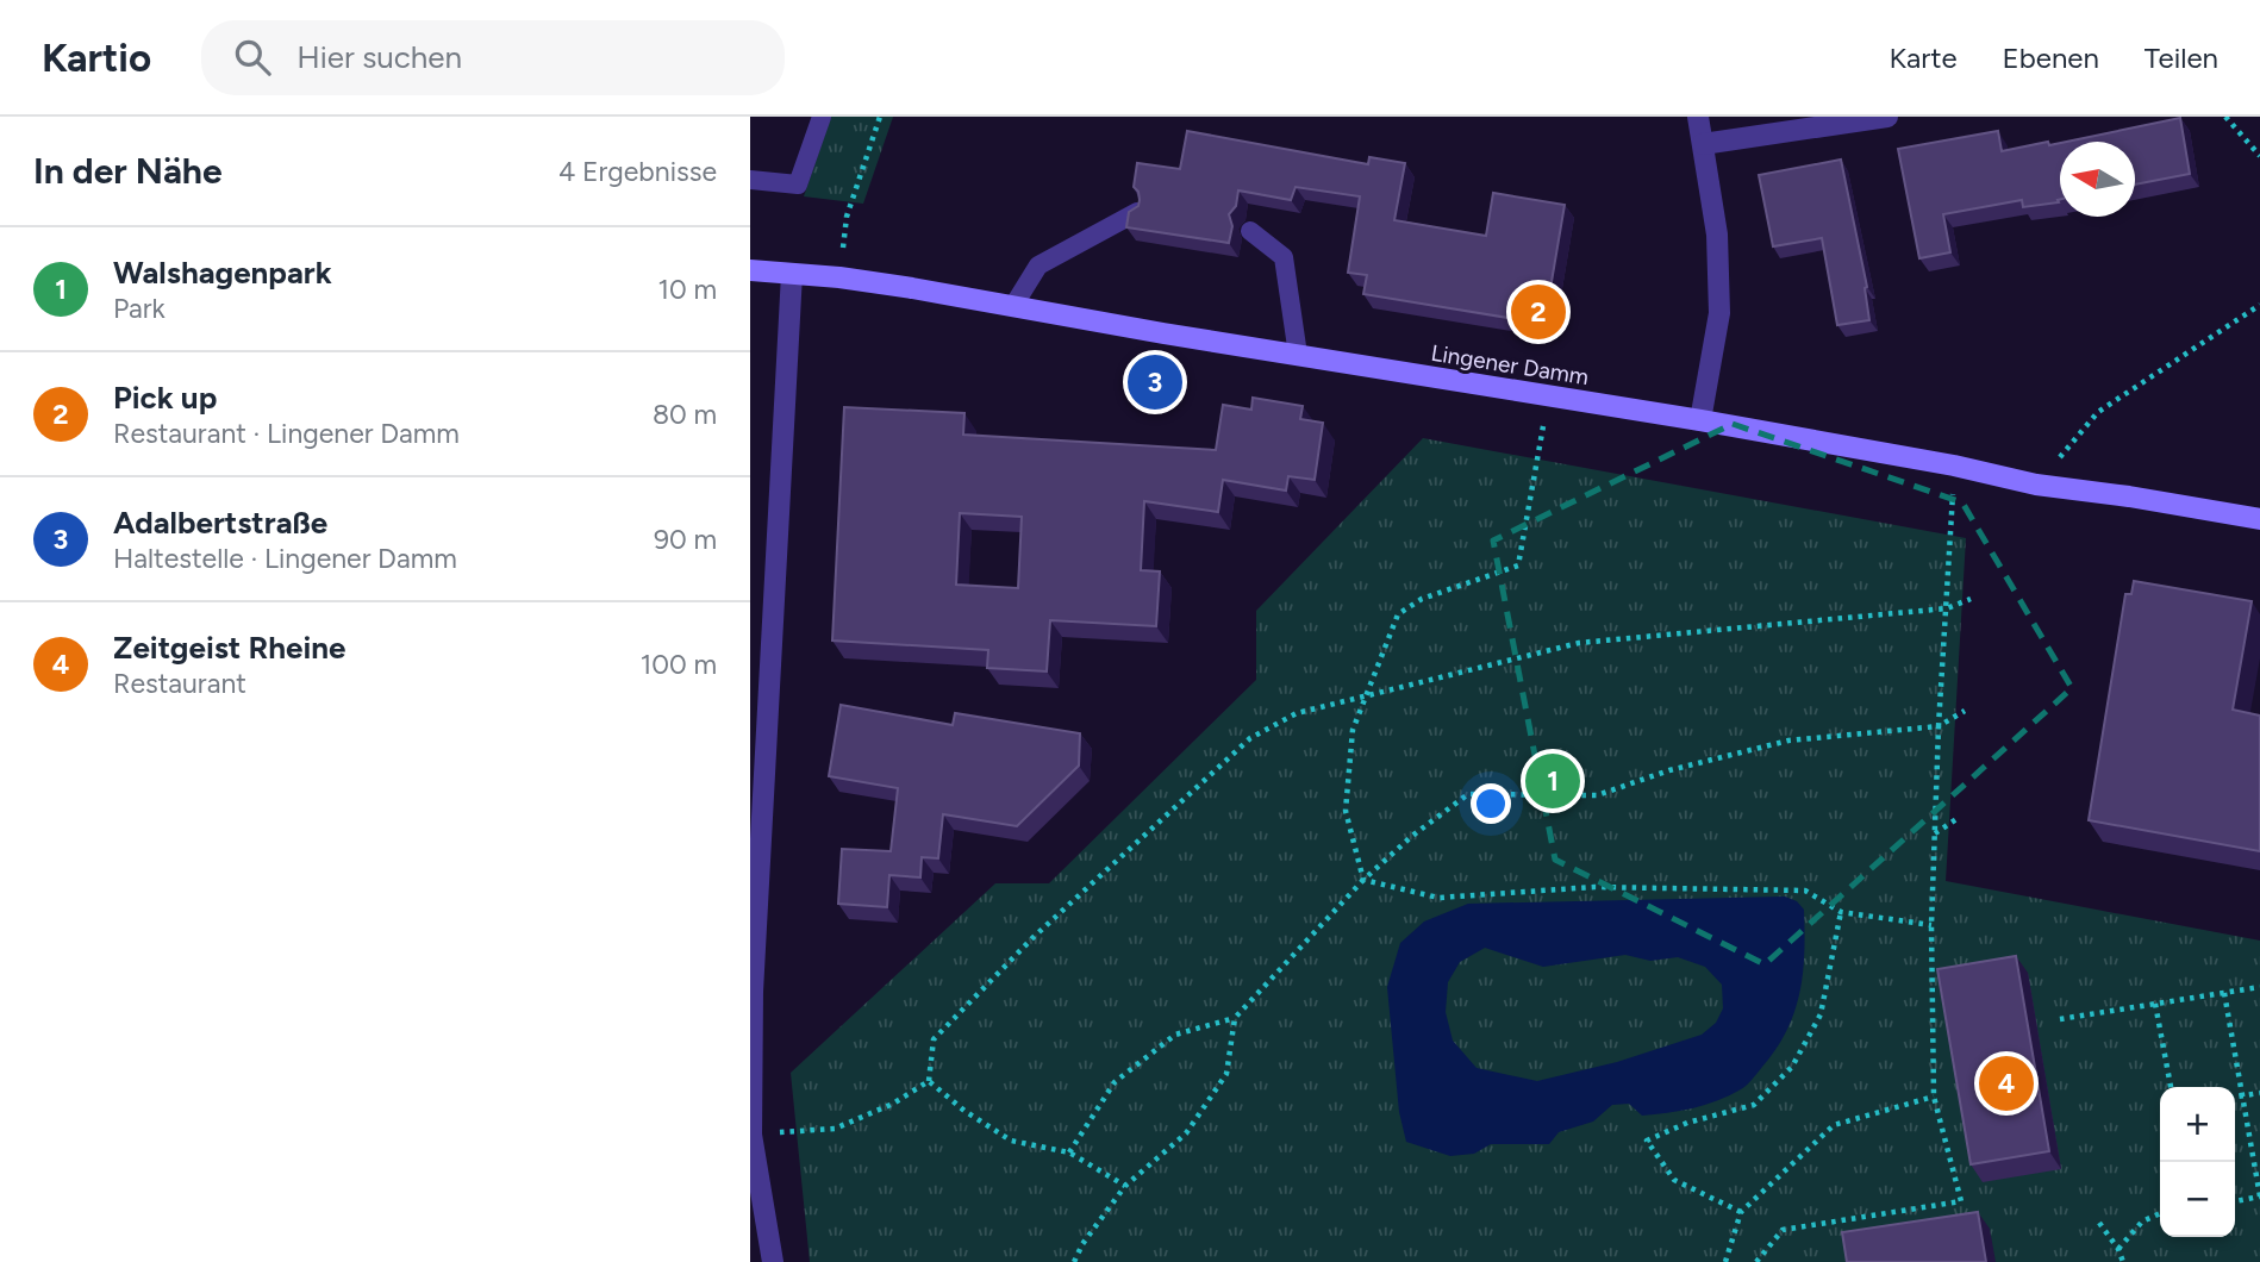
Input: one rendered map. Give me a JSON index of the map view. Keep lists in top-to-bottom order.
{
  "streets": {
    "main road": ["Lingener Damm"]
  },
  "north": "left",
  "page": {
    "header": "Kartio",
    "search": "Hier suchen",
    "nav": ["Karte", "Ebenen", "Teilen"],
    "heading": ["In der Nähe", "4 Ergebnisse"],
    "list": [
      {
        "mark": "1",
        "name": "Walshagenpark",
        "note": "Park",
        "value": "10 m"
      },
      {
        "mark": "2",
        "name": "Pick up",
        "note": "Restaurant · Lingener Damm",
        "value": "80 m"
      },
      {
        "mark": "3",
        "name": "Adalbertstraße",
        "note": "Haltestelle · Lingener Damm",
        "value": "90 m"
      },
      {
        "mark": "4",
        "name": "Zeitgeist Rheine",
        "note": "Restaurant",
        "value": "100 m"
      }
    ],
    "pins": [
      "2",
      "3",
      "1",
      "4"
    ],
    "map_buttons": ["+", "−"]
  }
}
